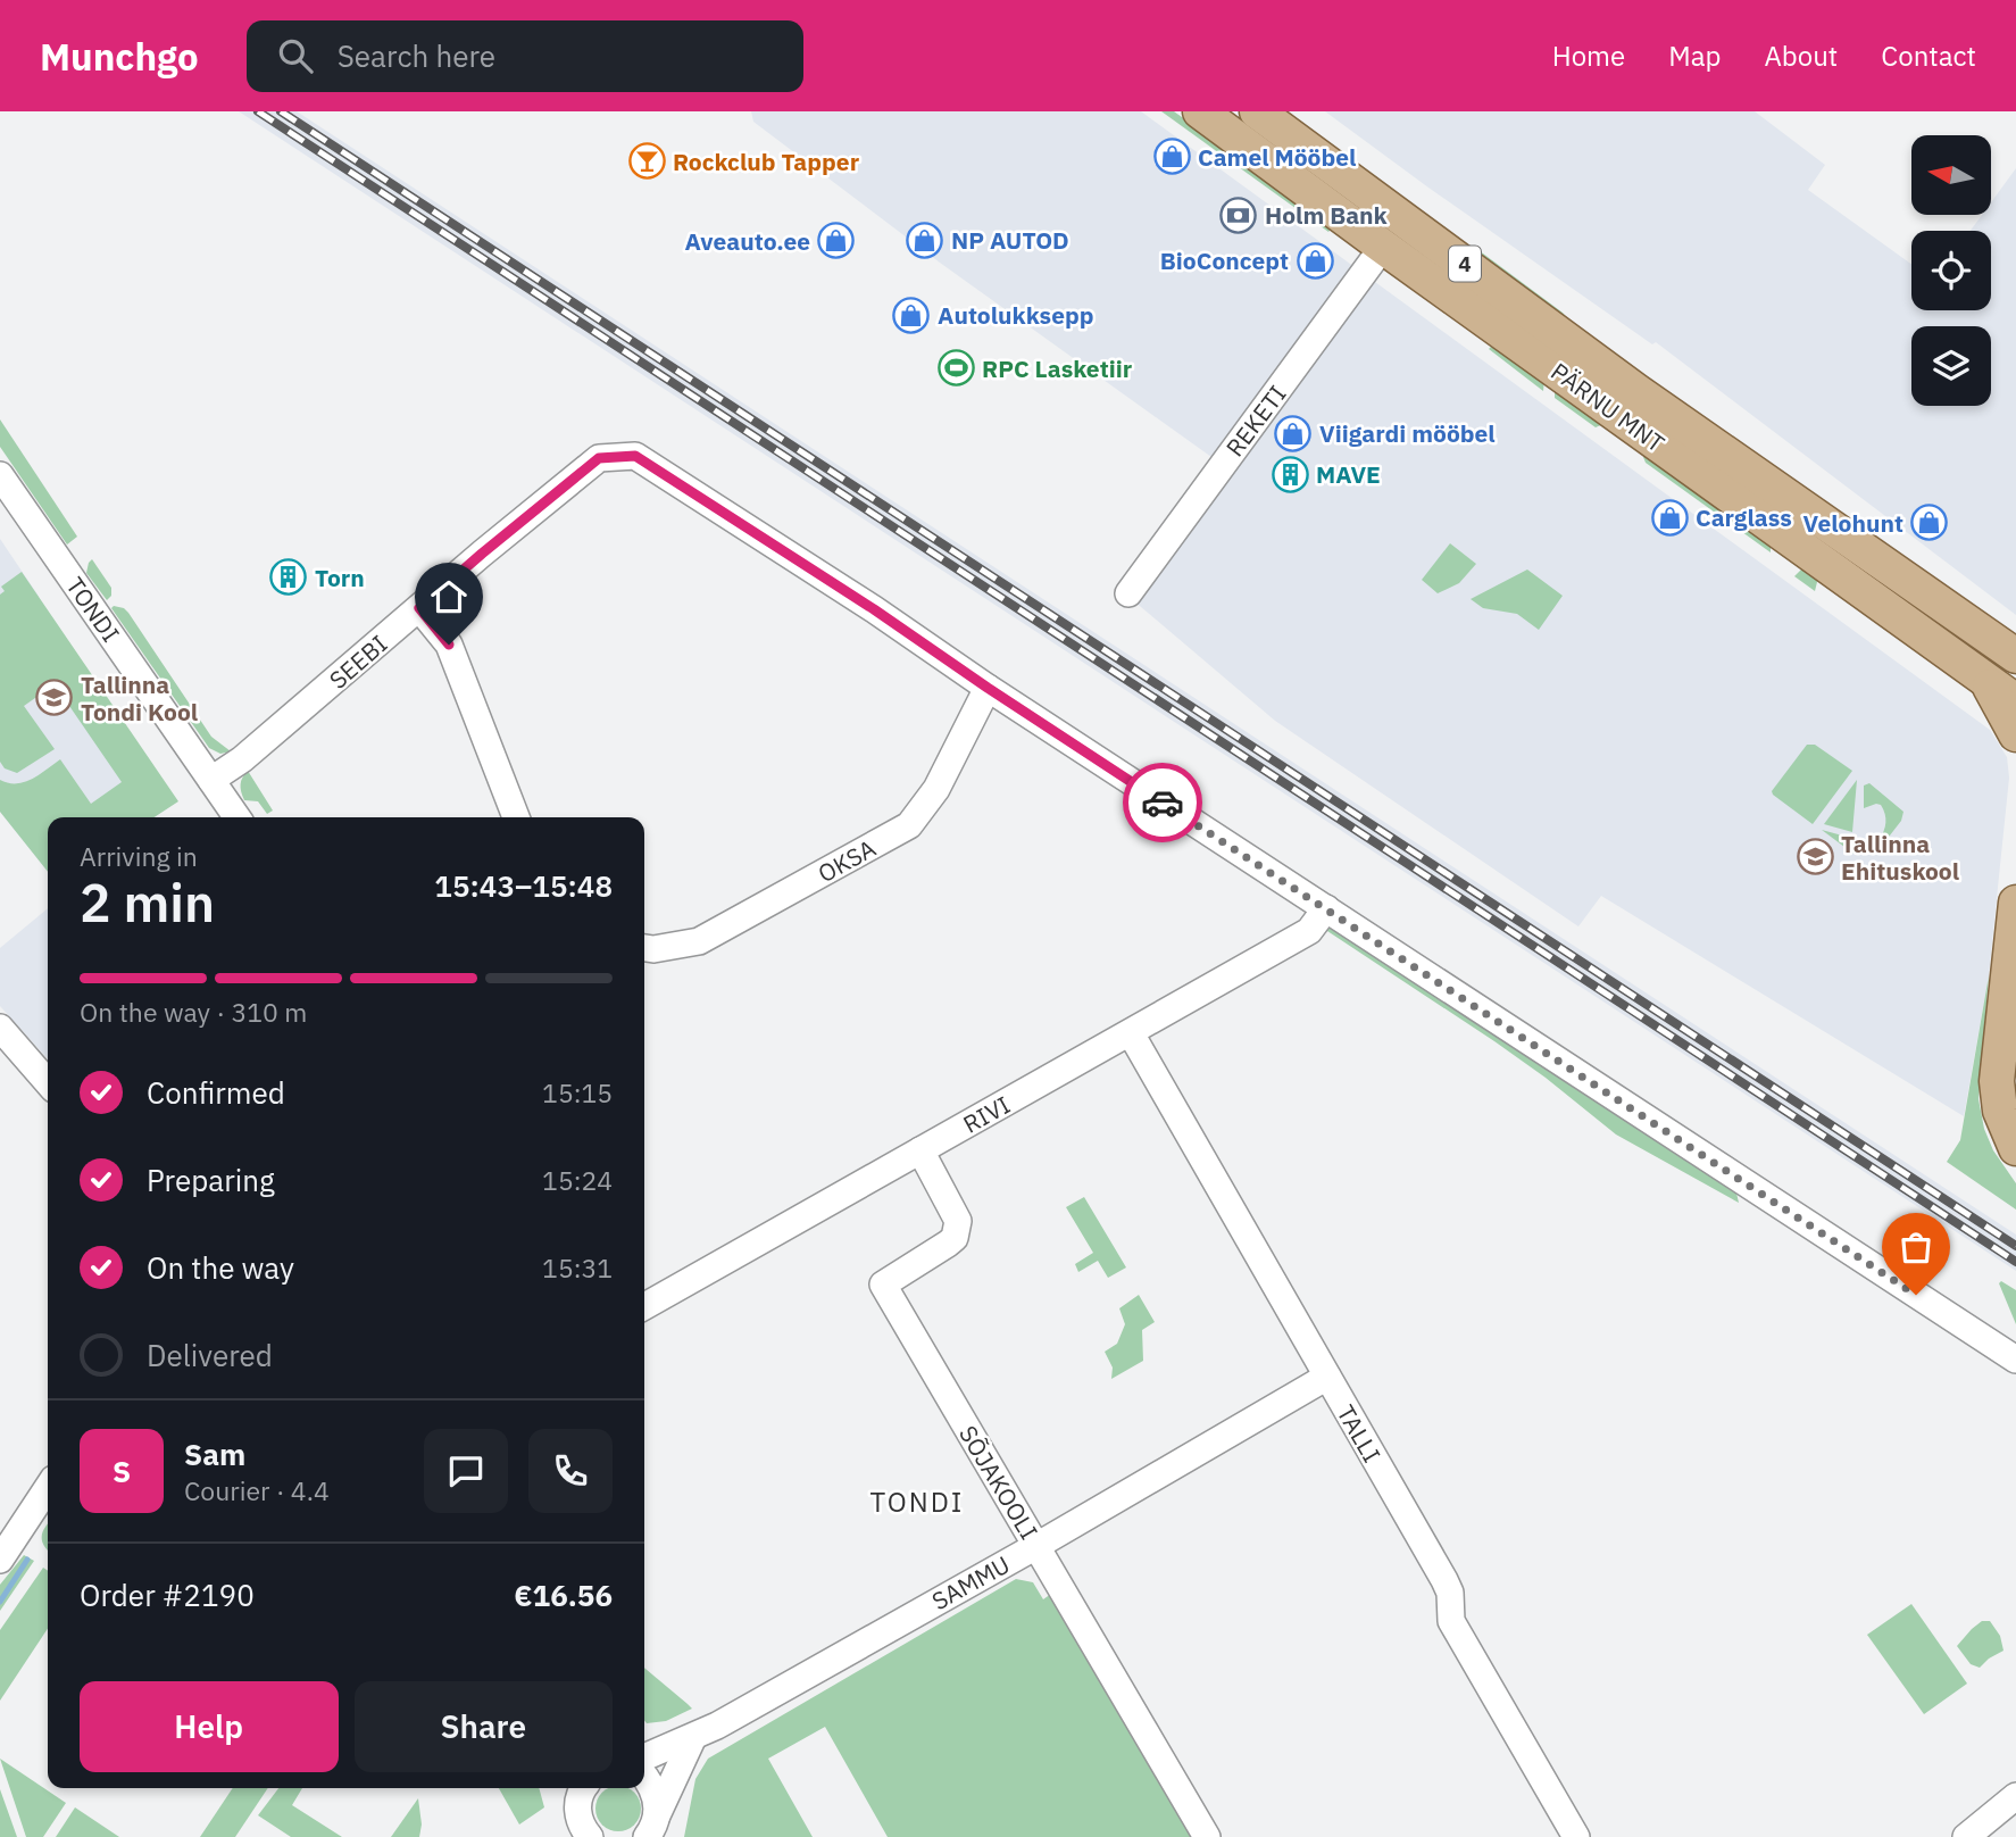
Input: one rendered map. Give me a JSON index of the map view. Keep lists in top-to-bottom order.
{
  "streets": {
    "main road": ["4", "PÄRNU MNT"],
    "street": [
      "REKETI",
      "TONDI",
      "SEEBI",
      "OKSA",
      "RIVI",
      "TALLI",
      "SÕJAKOOLI",
      "SAMMU"
    ]
  },
  "crossings": [
    ["PÄRNU MNT", "REKETI"],
    ["TONDI", "SEEBI"],
    ["SEEBI", "OKSA"],
    ["SEEBI", "RIVI"],
    ["RIVI", "TALLI"],
    ["RIVI", "SÕJAKOOLI"],
    ["TALLI", "SAMMU"],
    ["SÕJAKOOLI", "SAMMU"]
  ],
  "districts": ["TONDI"],
  "places": {
    "shop": [
      "Camel Mööbel",
      "NP AUTOD",
      "Aveauto.ee",
      "BioConcept",
      "Autolukksepp",
      "Viigardi mööbel",
      "Carglass",
      "Velohunt"
    ],
    "bar": ["Rockclub Tapper"],
    "bank": ["Holm Bank"],
    "sports": ["RPC Lasketiir"],
    "building": ["MAVE", "Torn"],
    "school or university": ["Tallinna Tondi Kool", "Tallinna Ehituskool"]
  },
  "north": "left",
  "page": {
    "header": "Munchgo",
    "search": "Search here",
    "nav": [
      "Home",
      "Map",
      "About",
      "Contact"
    ],
    "heading": ["2 min", "Arriving in", "15:43–15:48"],
    "panel": [
      "Sam",
      "Courier · 4.4",
      "Order #2190",
      "€16.56"
    ],
    "bar": "On the way · 310 m",
    "list": [
      ["Confirmed", "15:15"],
      ["Preparing", "15:24"],
      ["On the way", "15:31"],
      "Delivered"
    ],
    "round": "S",
    "buttons": ["Help", "Share"]
  }
}
